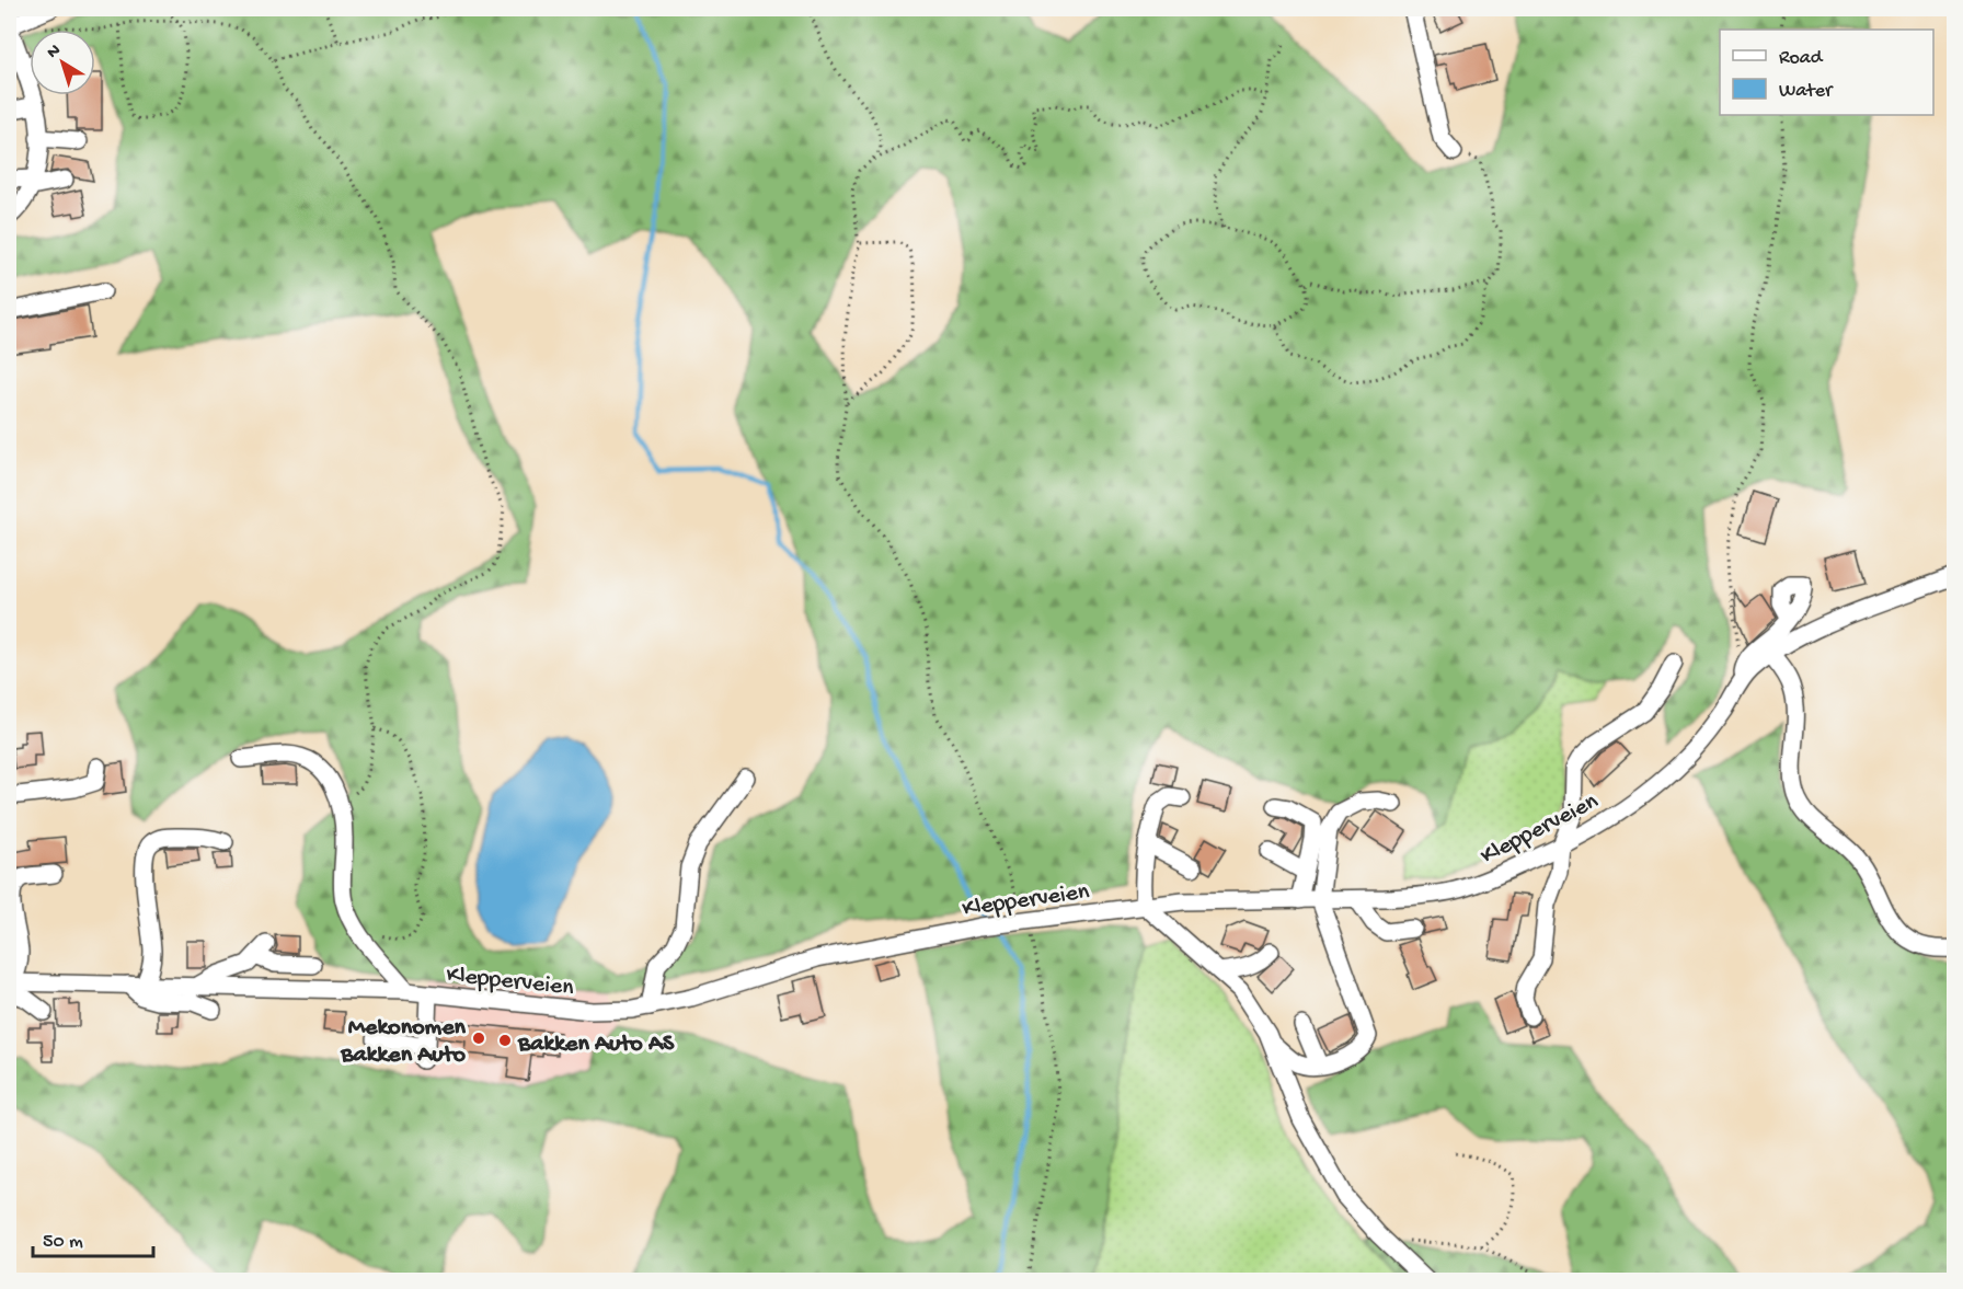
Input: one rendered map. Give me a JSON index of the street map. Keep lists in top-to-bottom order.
{
  "streets": {
    "street": ["Klepperveien"]
  },
  "places": ["Mekonomen Bakken Auto", "Bakken Auto AS"],
  "legend": ["Road", "Water"],
  "scale_bar": "50 m",
  "north": "top left"
}
